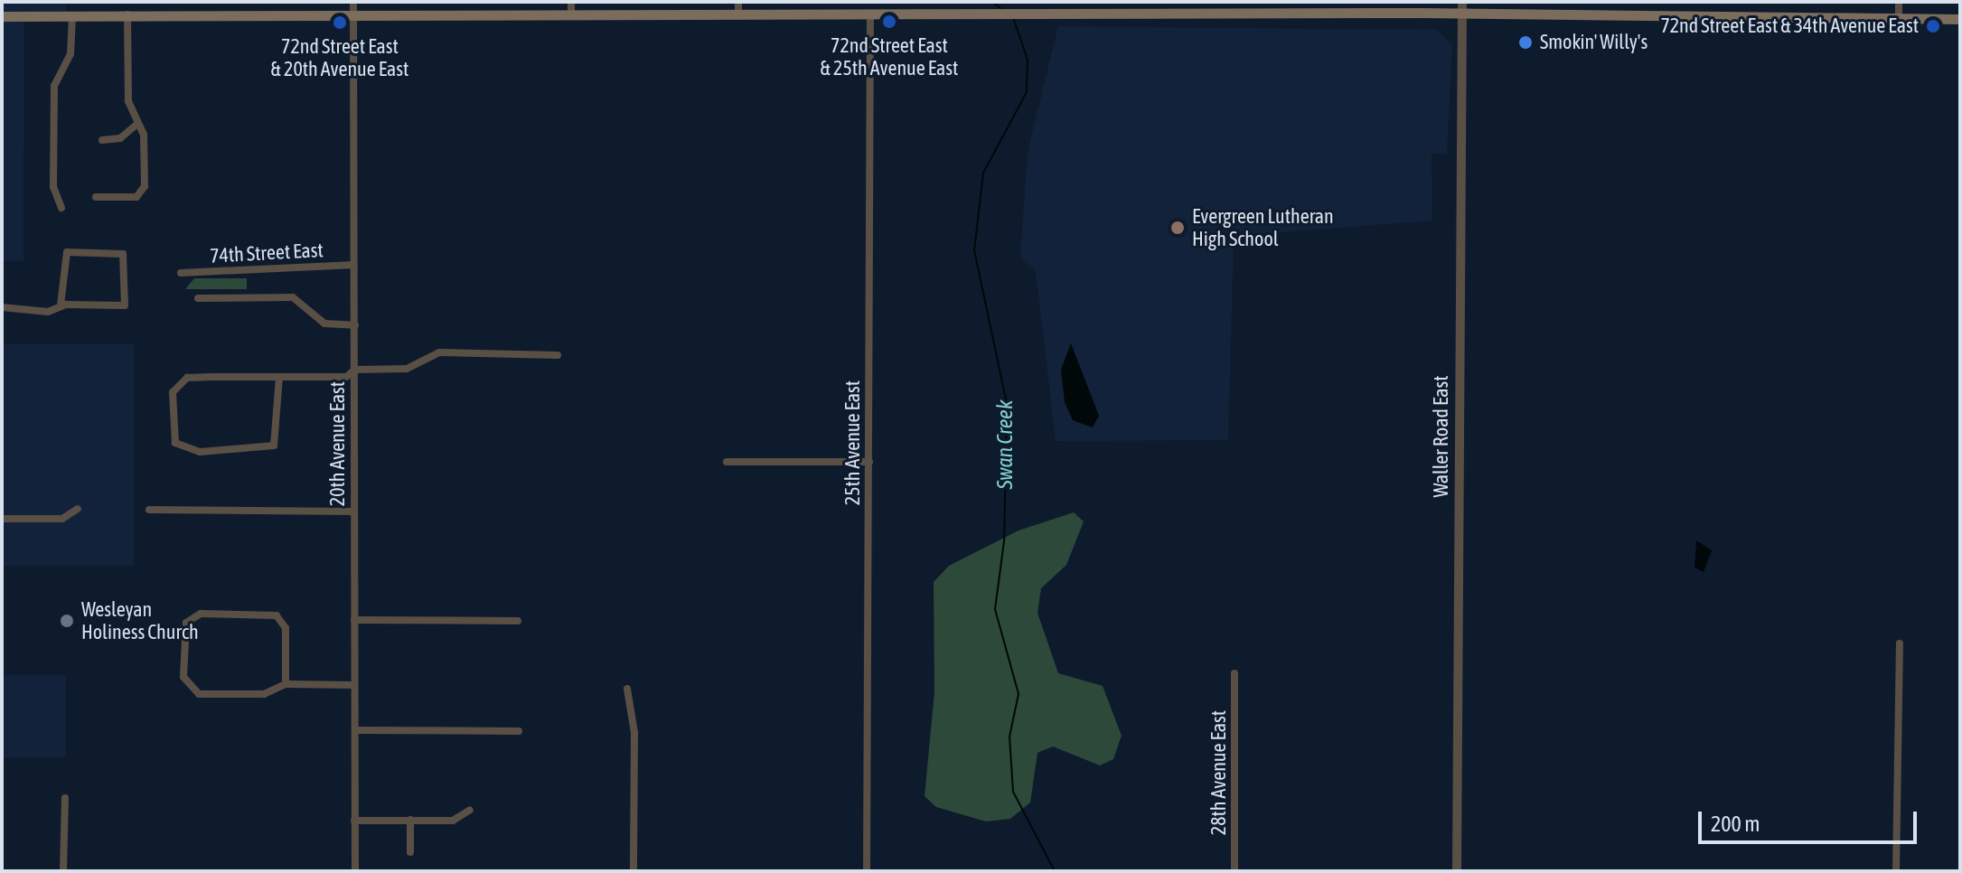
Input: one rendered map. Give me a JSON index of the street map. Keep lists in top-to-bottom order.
{
  "streets": {
    "street": [
      "74th Street East",
      "Waller Road East",
      "25th Avenue East",
      "20th Avenue East",
      "28th Avenue East"
    ]
  },
  "crossings": [
    ["74th Street East", "20th Avenue East"]
  ],
  "water": ["Swan Creek"],
  "places": [
    "72nd Street East & 25th Avenue East",
    "72nd Street East & 20th Avenue East",
    "72nd Street East & 34th Avenue East",
    "Smokin' Willy's",
    "Evergreen Lutheran High School",
    "Wesleyan Holiness Church"
  ],
  "scale_bar": "200 m"
}
